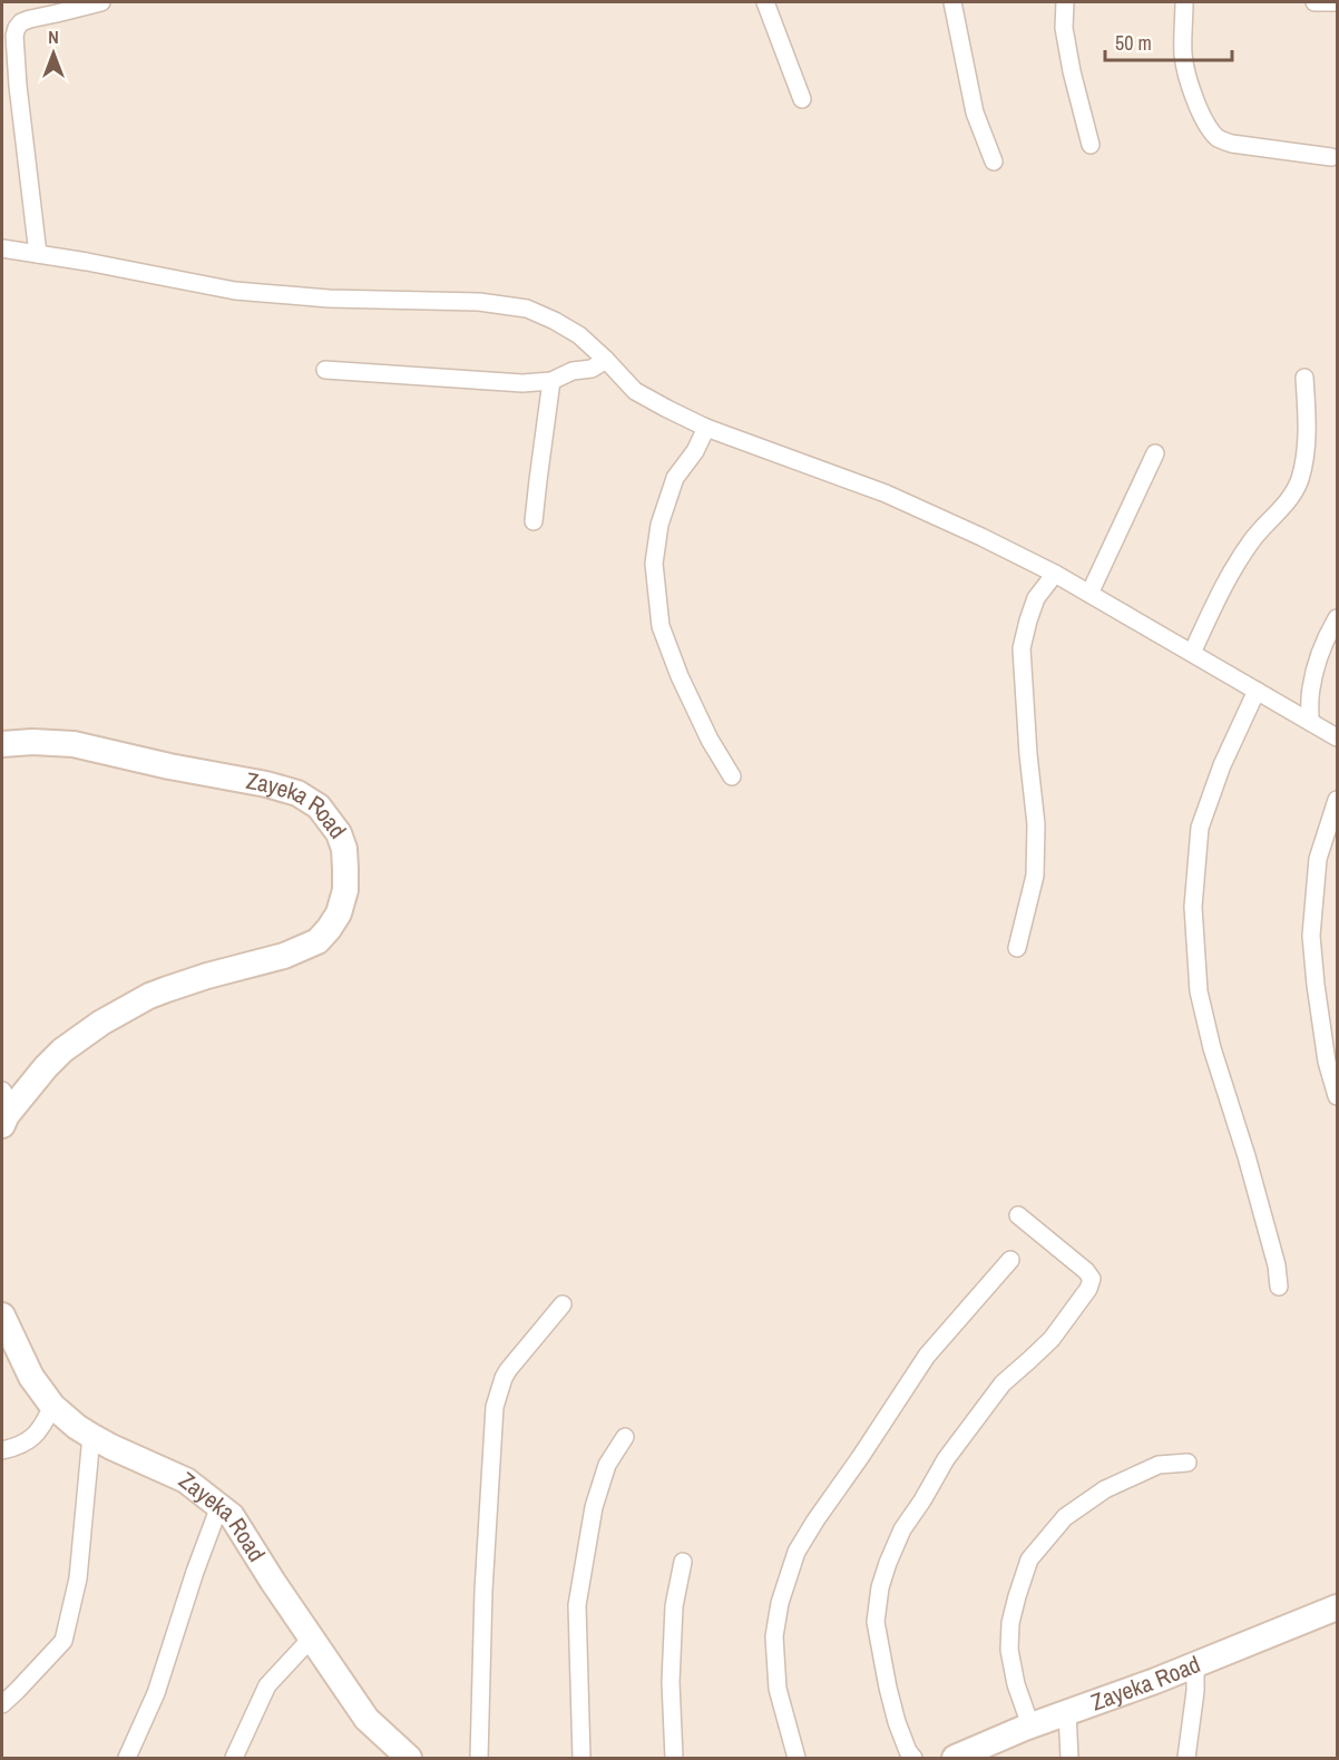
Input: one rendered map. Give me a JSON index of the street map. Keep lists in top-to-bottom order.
{
  "streets": {
    "street": ["Zayeka Road"]
  },
  "scale_bar": "50 m",
  "north": "top"
}
